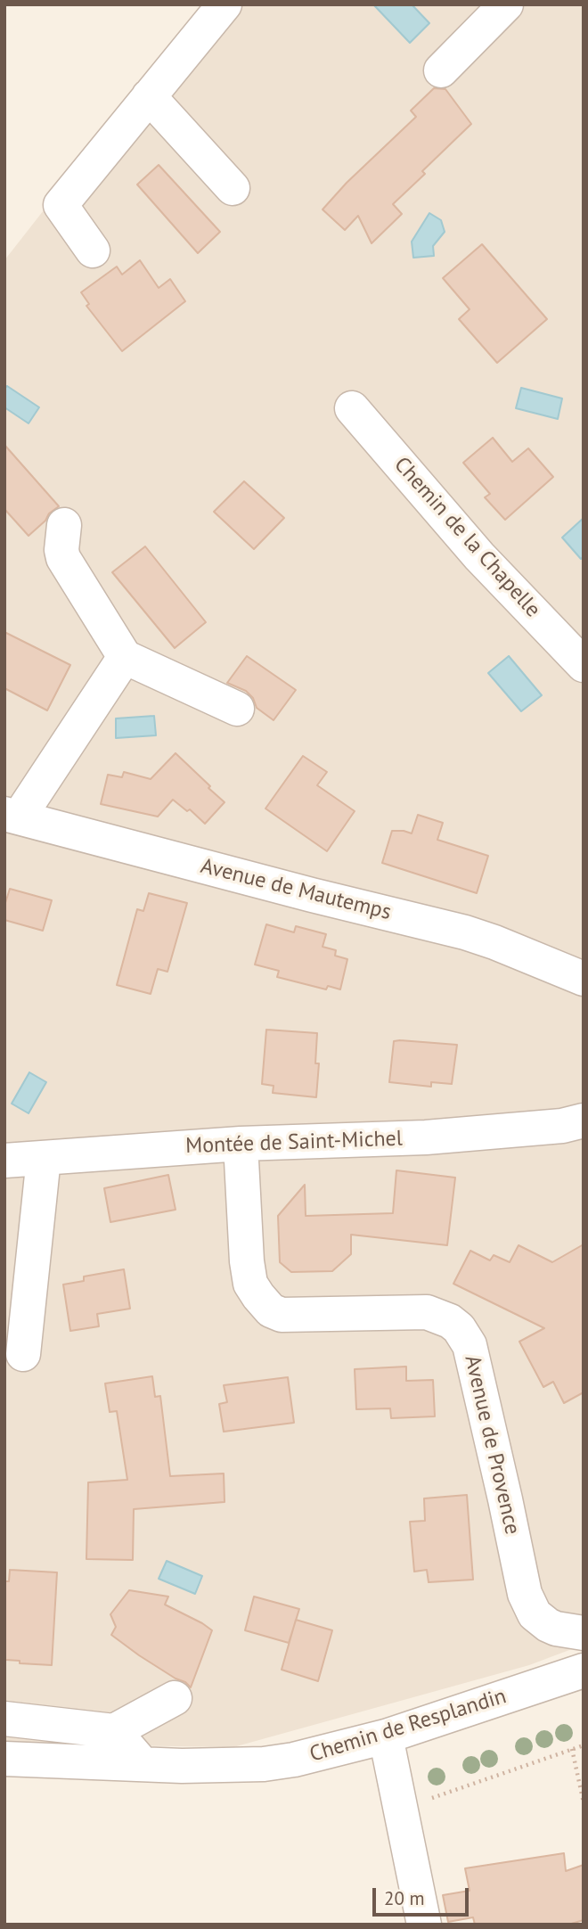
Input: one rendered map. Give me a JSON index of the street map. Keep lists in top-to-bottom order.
{
  "streets": {
    "street": [
      "Chemin de la Chapelle",
      "Avenue de Mautemps",
      "Montée de Saint-Michel",
      "Avenue de Provence",
      "Chemin de Resplandin"
    ]
  },
  "crossings": [
    ["Montée de Saint-Michel", "Avenue de Provence"]
  ],
  "scale_bar": "20 m"
}
